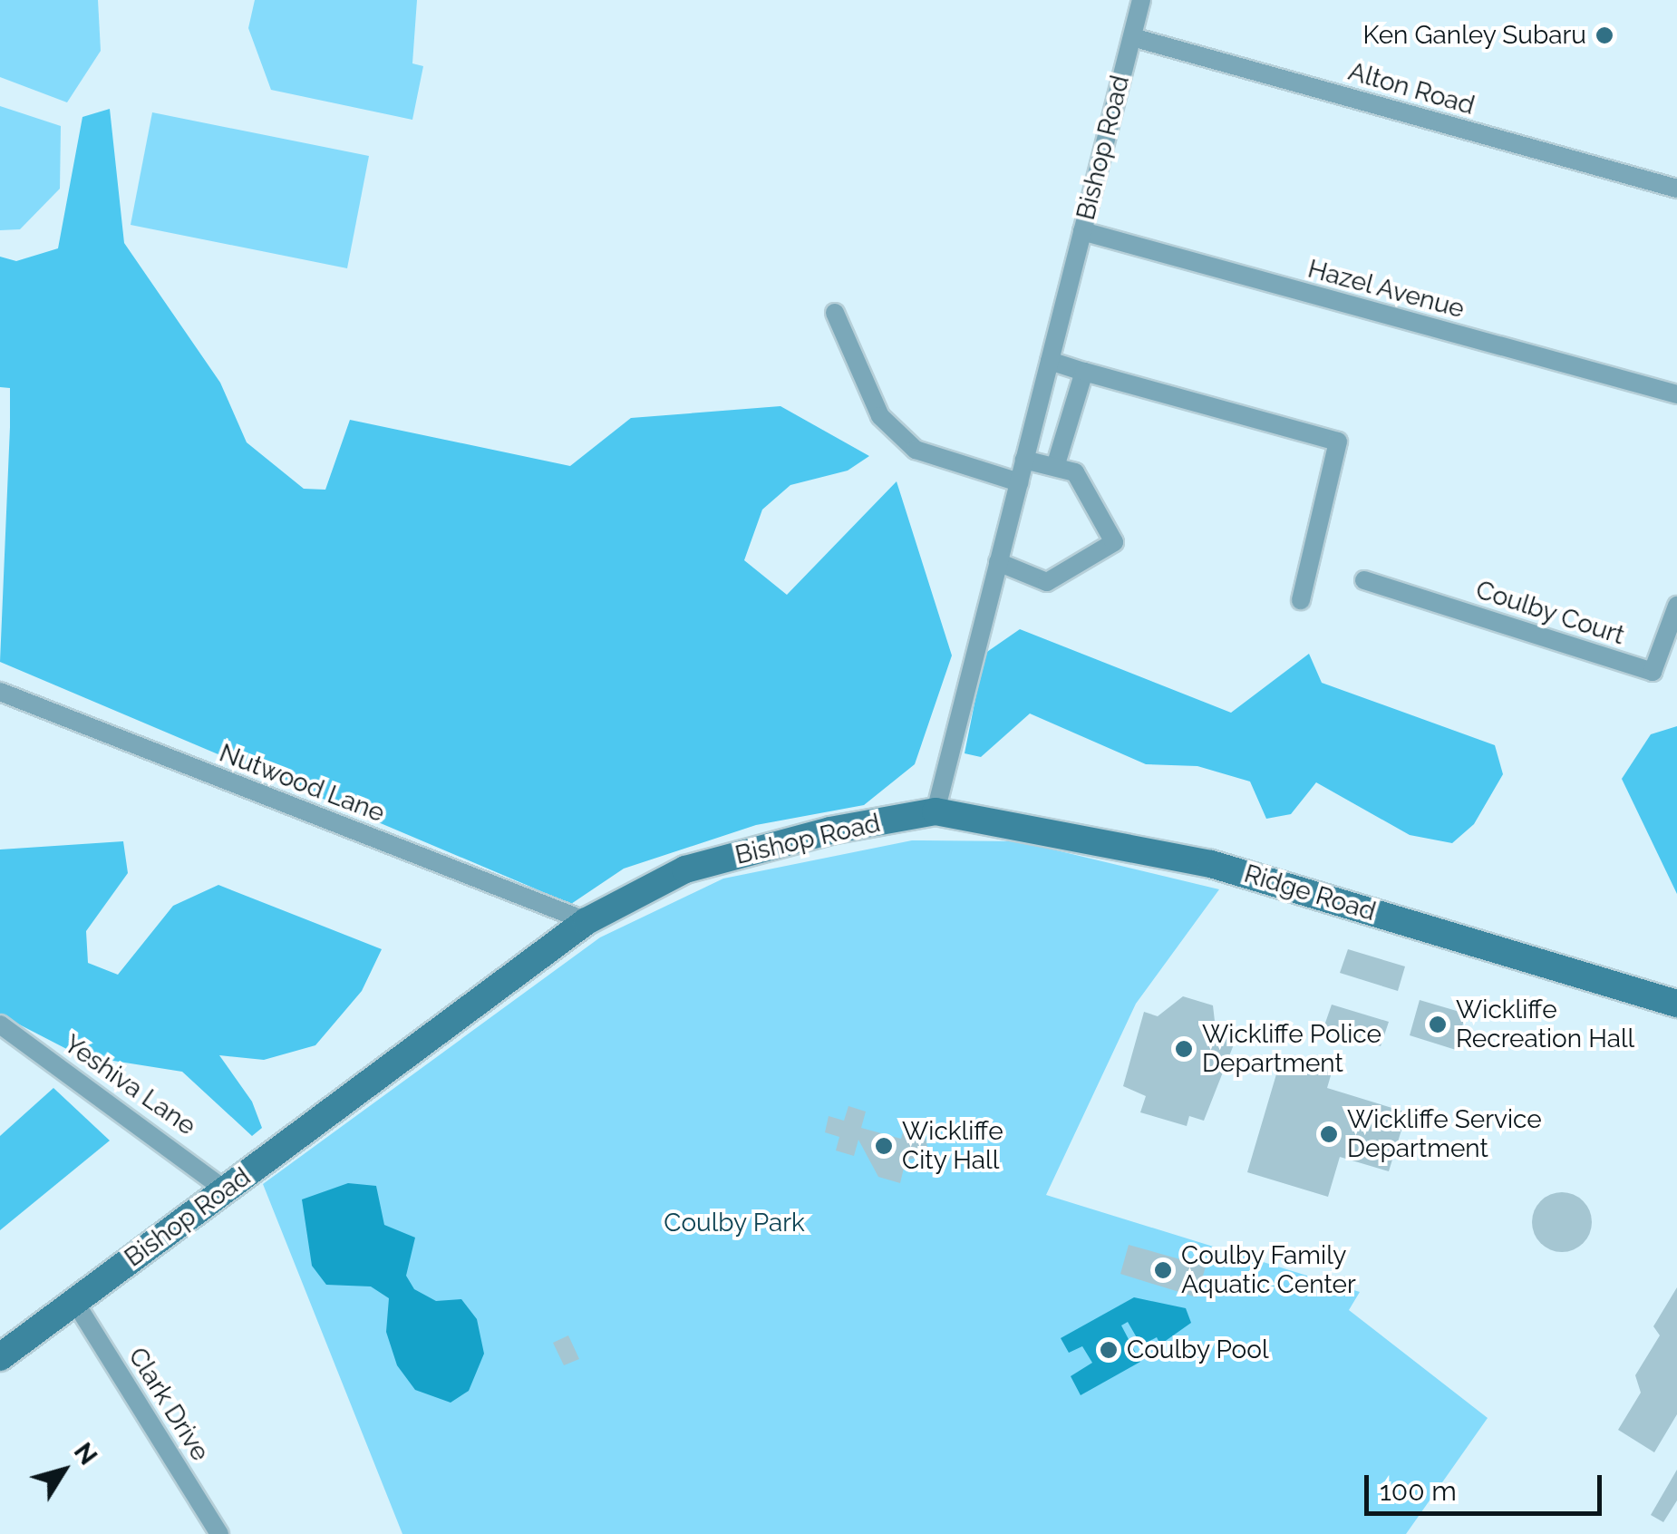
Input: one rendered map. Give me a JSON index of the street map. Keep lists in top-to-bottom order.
{
  "streets": {
    "main road": ["Bishop Road", "Ridge Road"],
    "street": [
      "Alton Road",
      "Hazel Avenue",
      "Coulby Court",
      "Nutwood Lane",
      "Yeshiva Lane",
      "Clark Drive"
    ]
  },
  "crossings": [
    ["Alton Road", "Bishop Road"],
    ["Bishop Road", "Hazel Avenue"],
    ["Bishop Road", "Nutwood Lane"],
    ["Bishop Road", "Ridge Road"],
    ["Bishop Road", "Yeshiva Lane"],
    ["Bishop Road", "Clark Drive"]
  ],
  "parks": ["Coulby Park"],
  "places": [
    "Ken Ganley Subaru",
    "Wickliffe Recreation Hall",
    "Wickliffe Police Department",
    "Wickliffe Service Department",
    "Wickliffe City Hall",
    "Coulby Family Aquatic Center",
    "Coulby Pool"
  ],
  "scale_bar": "100 m",
  "north": "top right"
}
